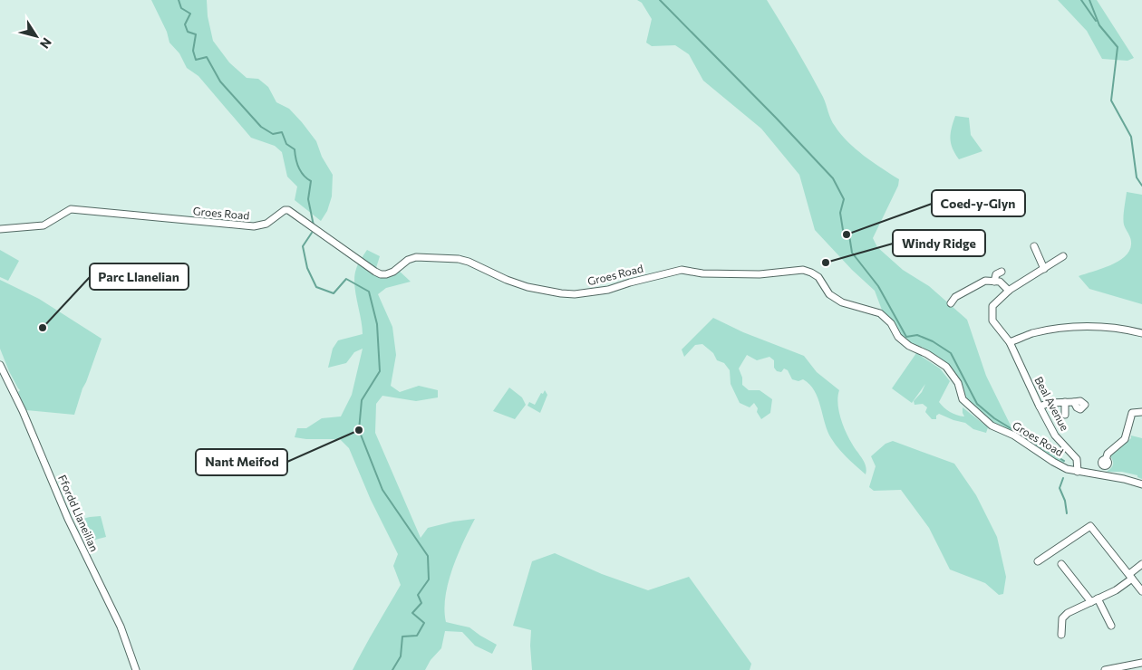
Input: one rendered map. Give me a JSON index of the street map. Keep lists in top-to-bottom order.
{
  "streets": {
    "street": ["Groes Road", "Beal Avenue", "Ffordd Llaneilian"]
  },
  "crossings": [
    ["Groes Road", "Beal Avenue"]
  ],
  "places": [
    "Coed-y-Glyn",
    "Windy Ridge",
    "Parc Llanelian",
    "Nant Meifod"
  ],
  "north": "bottom right"
}
